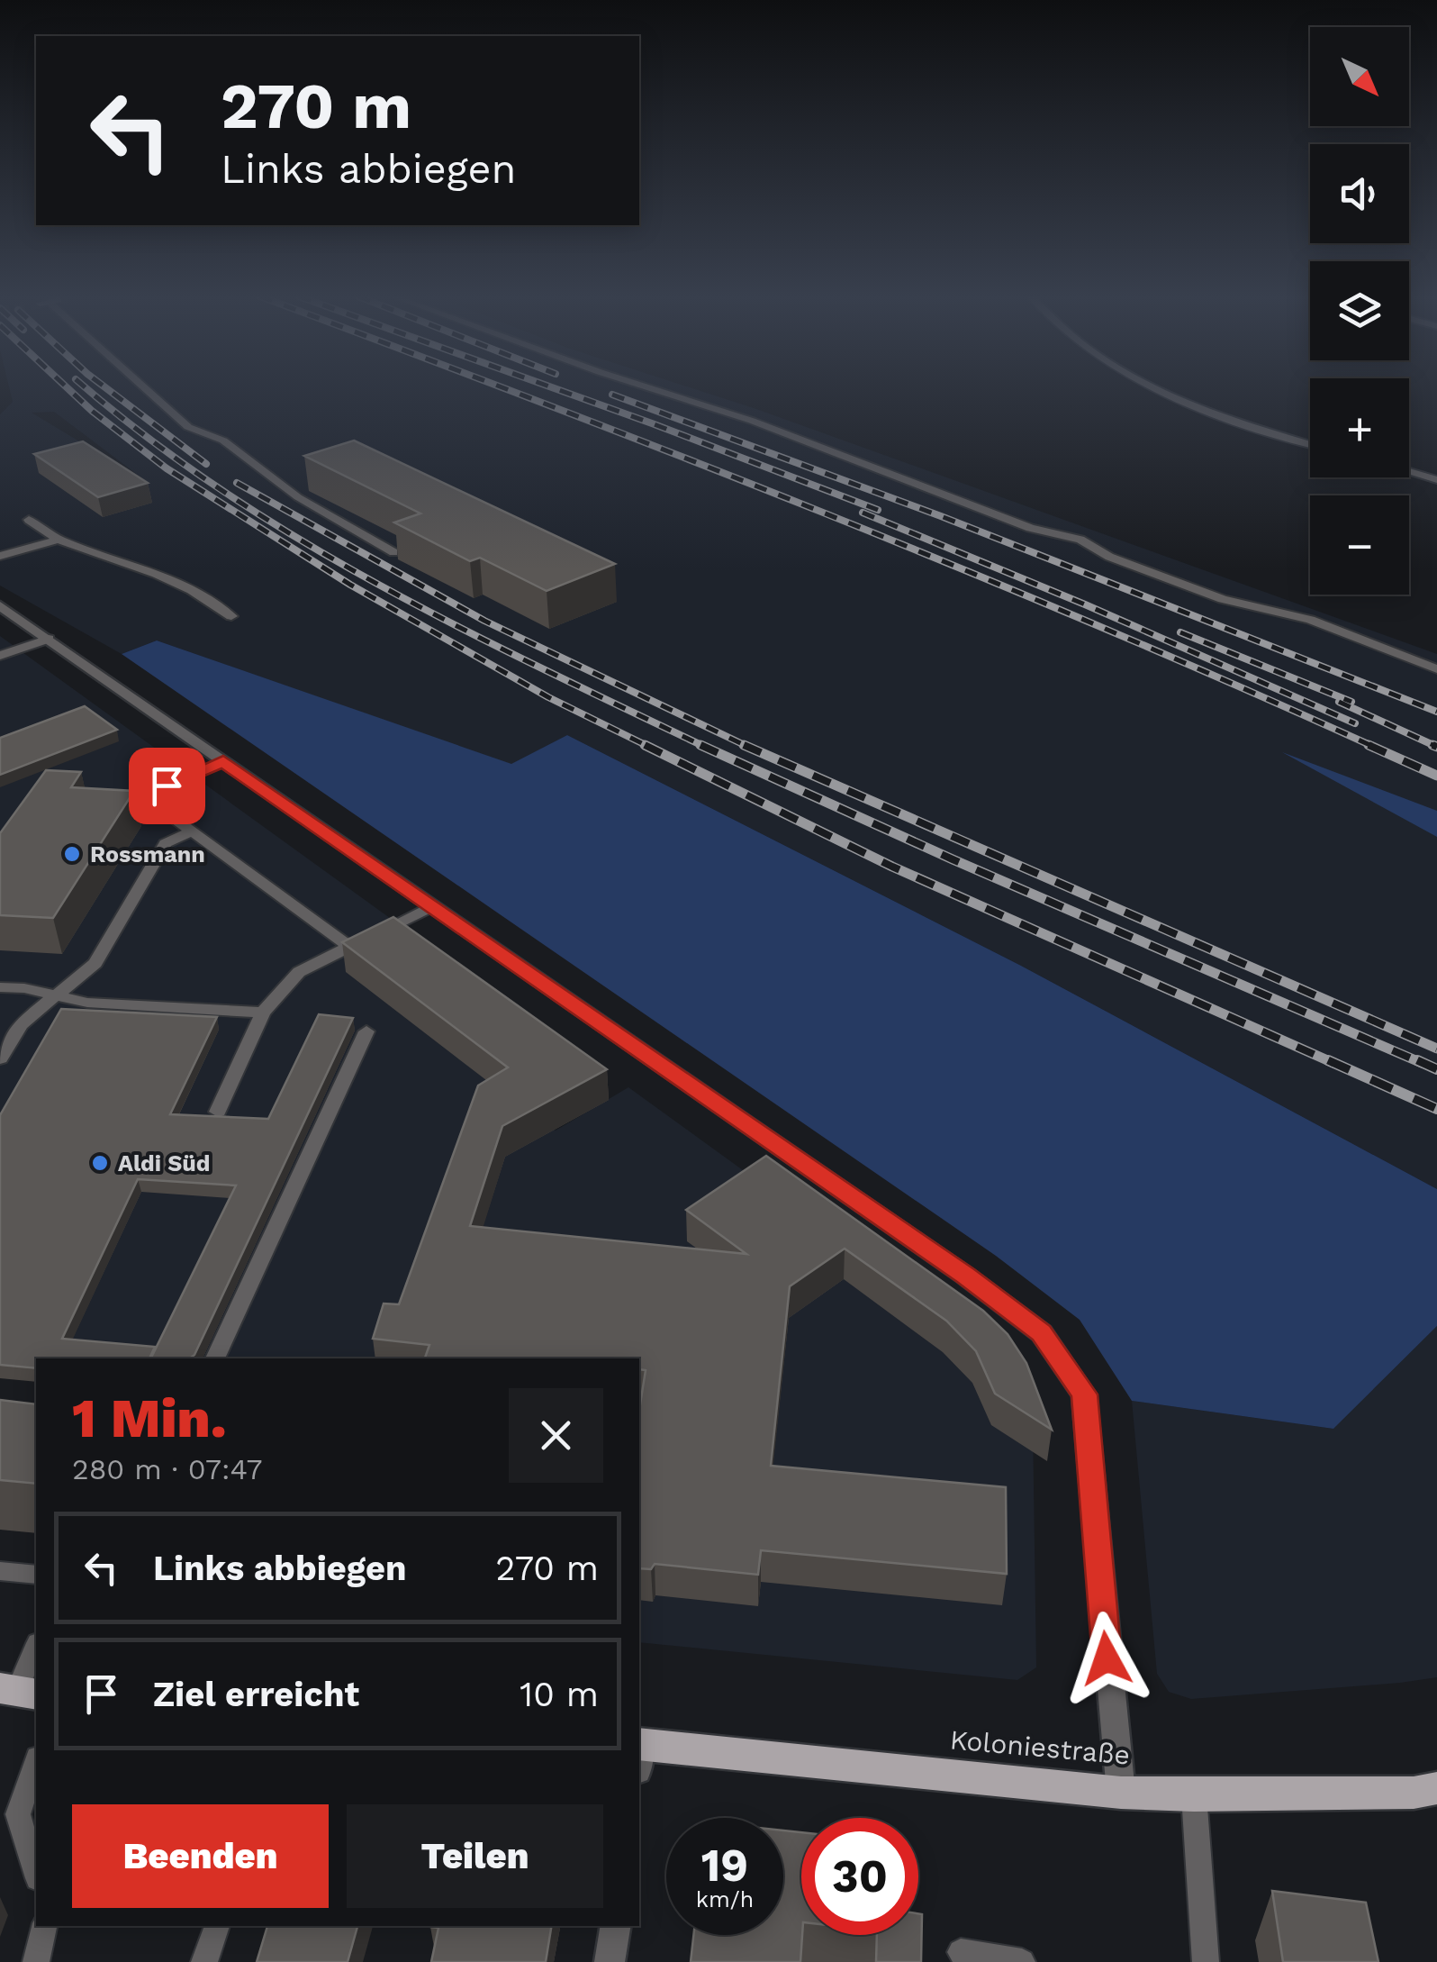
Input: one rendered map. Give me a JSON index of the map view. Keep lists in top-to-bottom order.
{
  "streets": {
    "main road": ["Koloniestraße"]
  },
  "places": ["Rossmann", "Aldi Süd"],
  "north": "bottom right",
  "page": {
    "map_buttons": ["+", "−"],
    "turn": ["270 m", "Links abbiegen"],
    "heading": ["1 Min.", "280 m · 07:47"],
    "list": [
      {
        "name": "Links abbiegen",
        "value": "270 m"
      },
      {
        "name": "Ziel erreicht",
        "value": "10 m"
      }
    ],
    "buttons": ["Beenden", "Teilen"],
    "speed": "19 km/h",
    "limit": "30"
  }
}
